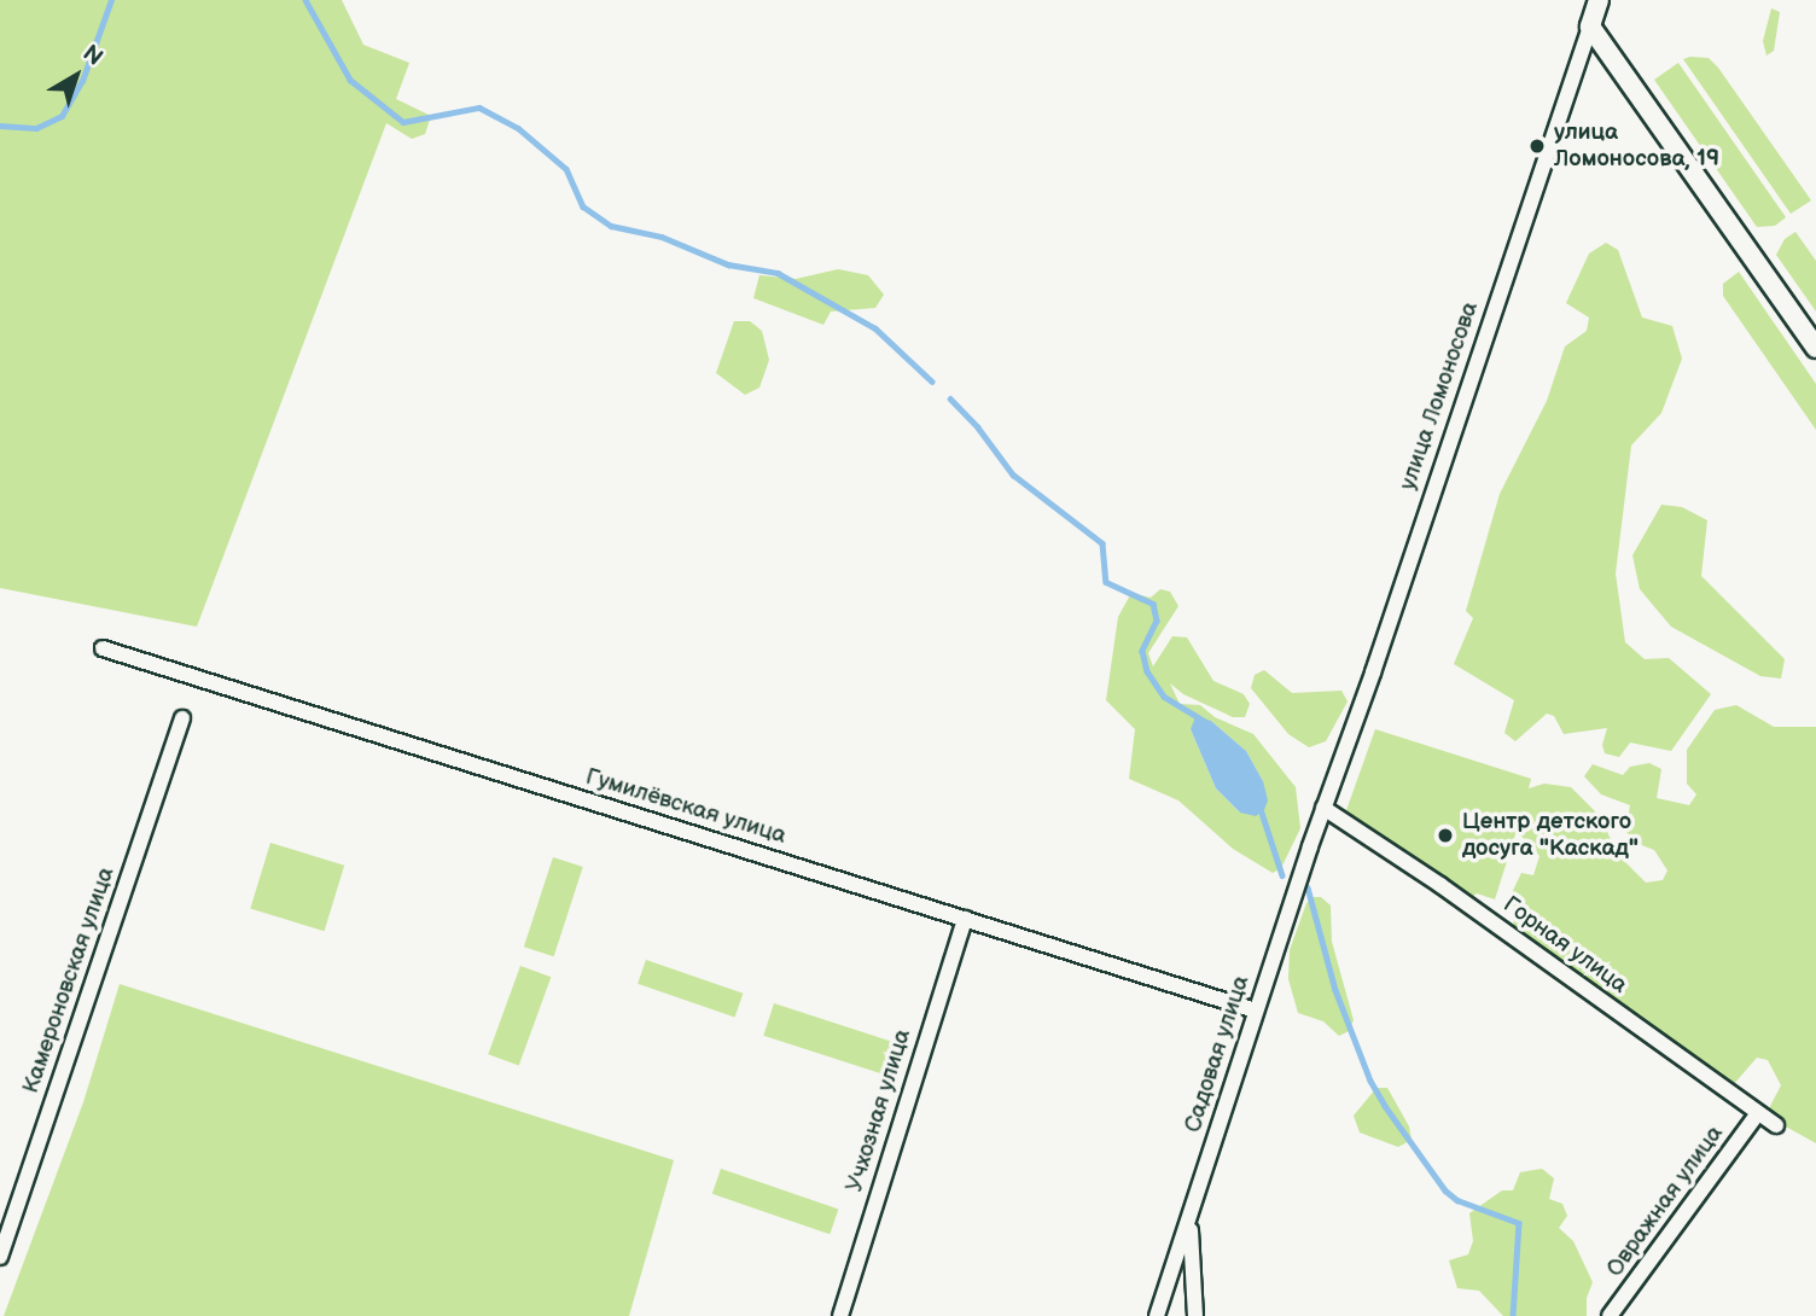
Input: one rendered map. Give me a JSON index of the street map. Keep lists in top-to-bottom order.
{
  "streets": {
    "street": [
      "улица Ломоносова",
      "Гумилёвская улица",
      "Горная улица",
      "Камероновская улица",
      "Садовая улица",
      "Учхозная улица",
      "Овражная улица"
    ]
  },
  "crossings": [
    ["улица Ломоносова", "Горная улица"],
    ["улица Ломоносова", "Садовая улица"],
    ["Гумилёвская улица", "Садовая улица"],
    ["Гумилёвская улица", "Учхозная улица"],
    ["Горная улица", "Садовая улица"],
    ["Горная улица", "Овражная улица"]
  ],
  "places": ["улица Ломоносова, 19", "Центр детского досуга \"Каскад\""],
  "north": "top right"
}
